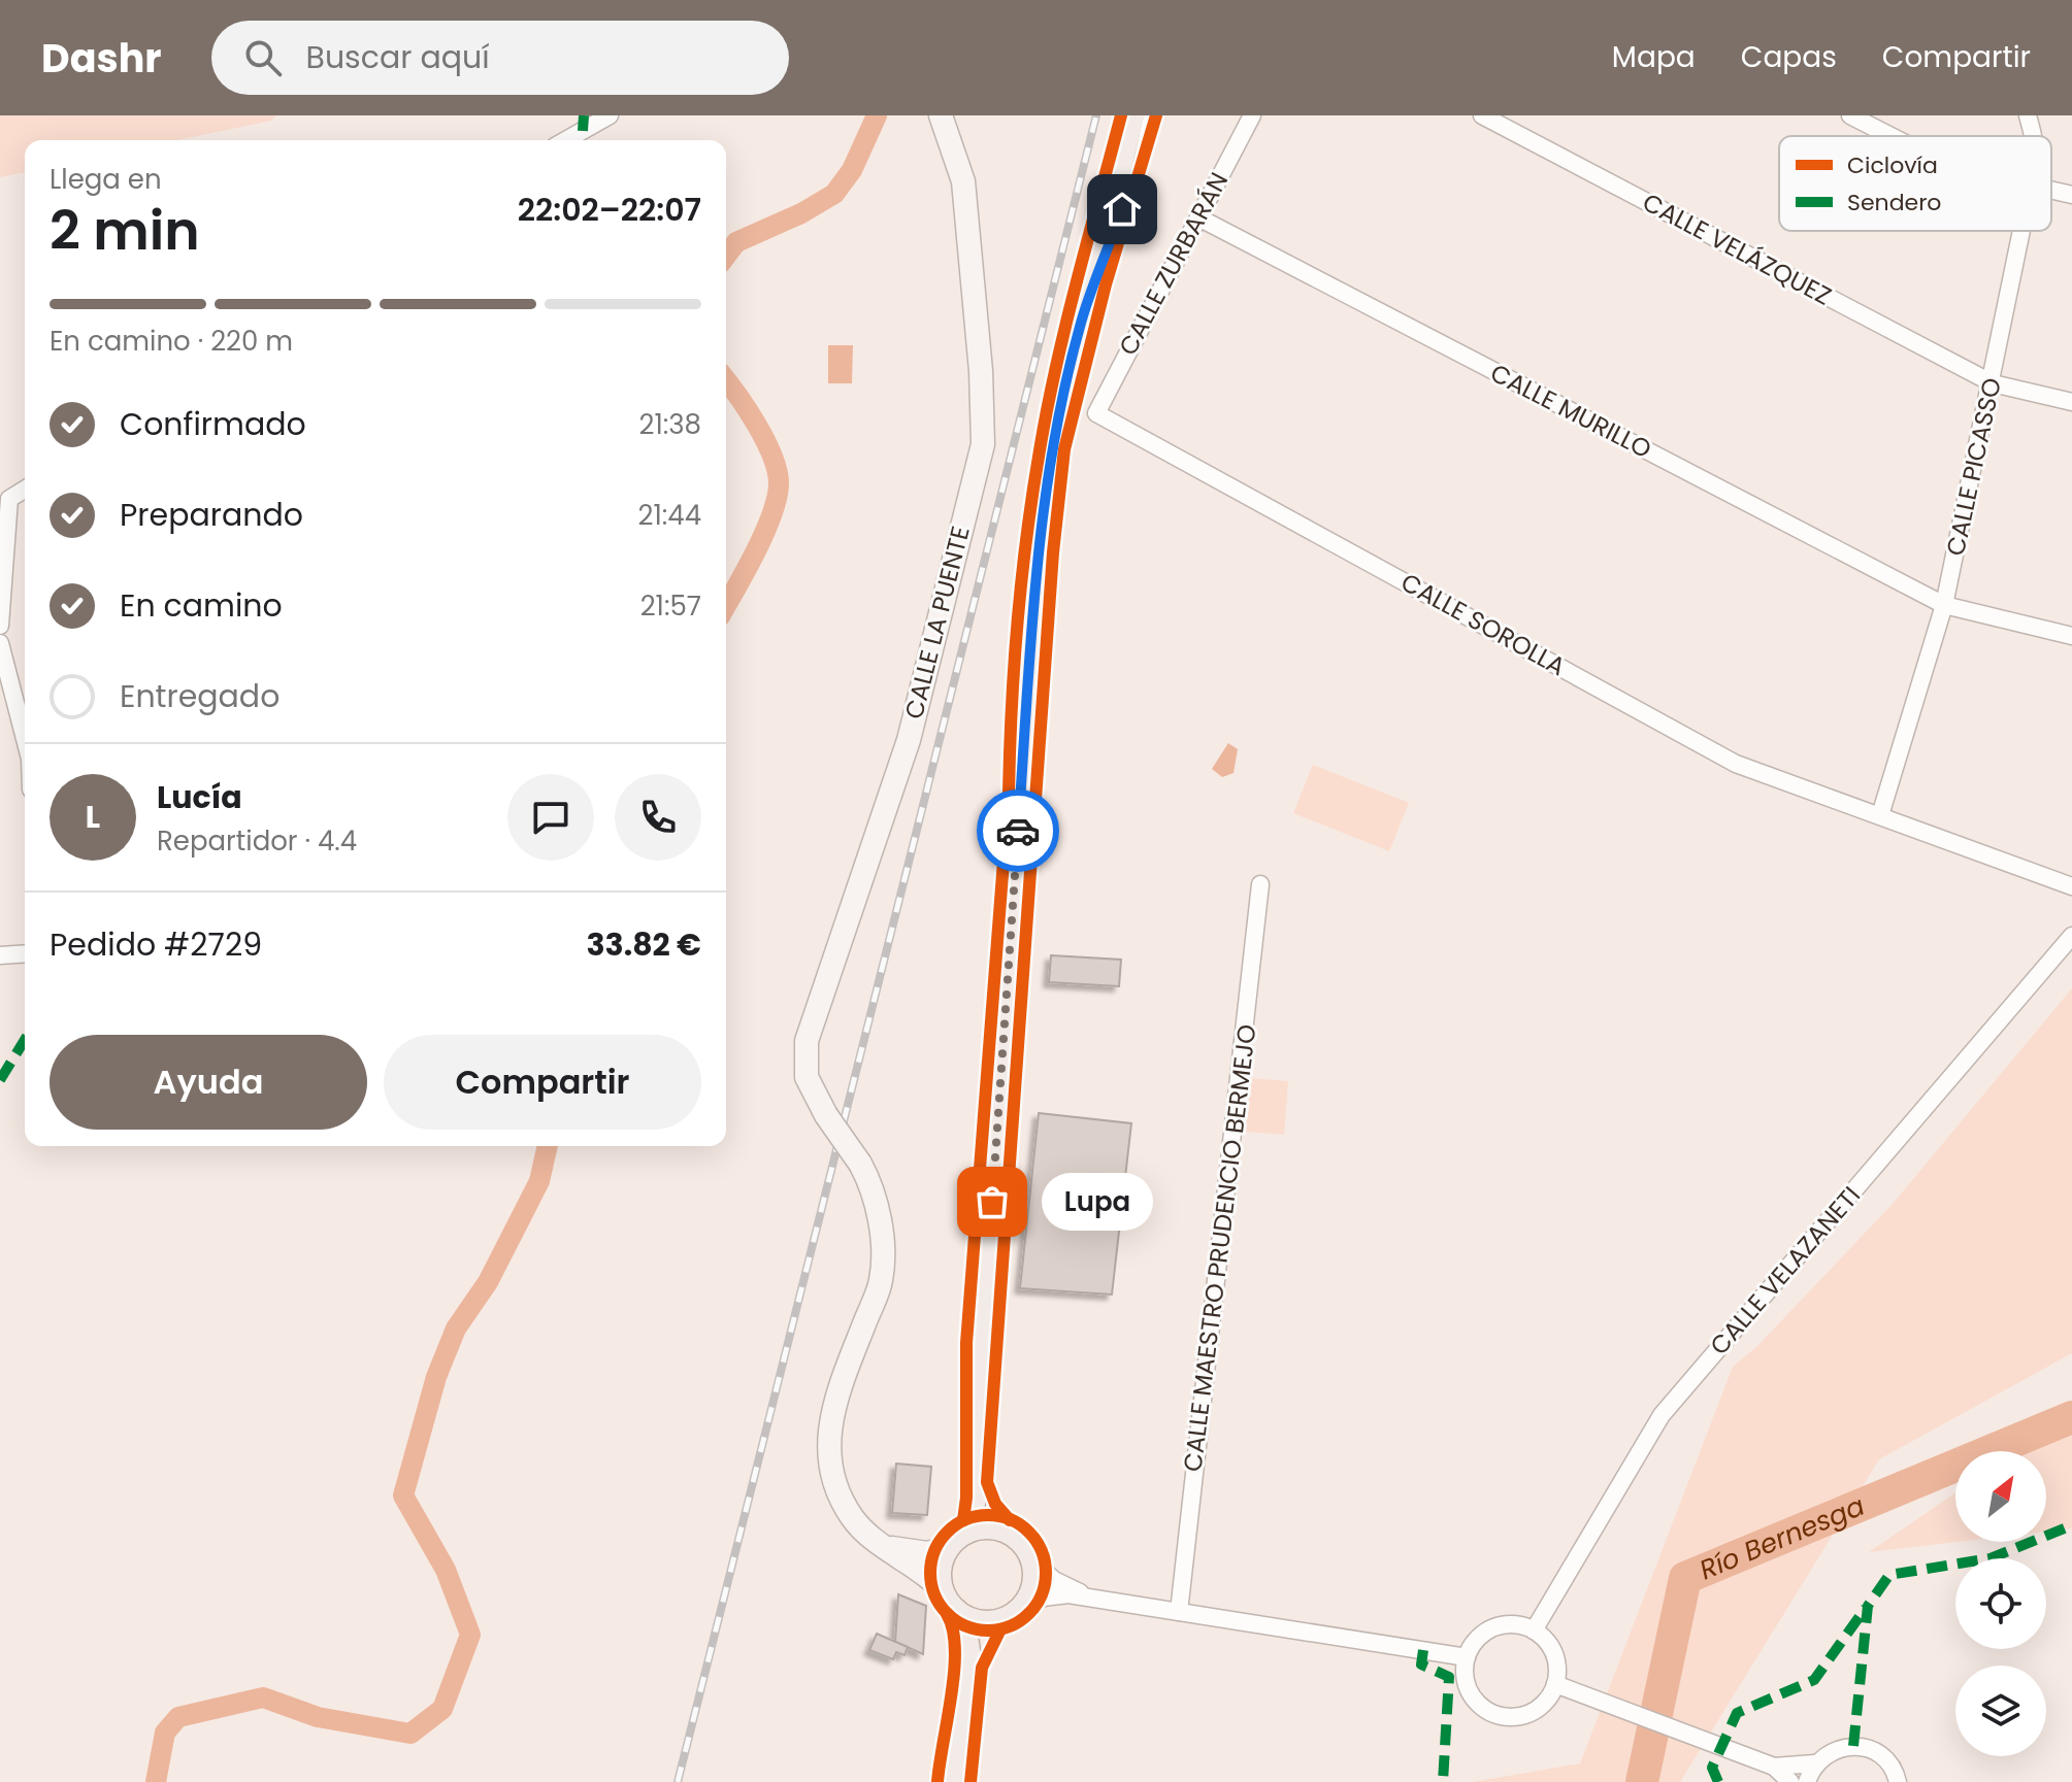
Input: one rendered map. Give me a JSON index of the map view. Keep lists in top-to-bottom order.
{
  "streets": {
    "street": [
      "CALLE VELÁZQUEZ",
      "CALLE ZURBARÁN",
      "CALLE MURILLO",
      "CALLE PICASSO",
      "CALLE LA PUENTE",
      "CALLE SOROLLA",
      "CALLE MAESTRO PRUDENCIO BERMEJO",
      "CALLE VELAZANETI"
    ]
  },
  "crossings": [
    ["CALLE VELÁZQUEZ", "CALLE PICASSO"],
    ["CALLE ZURBARÁN", "CALLE MURILLO"],
    ["CALLE ZURBARÁN", "CALLE SOROLLA"],
    ["CALLE MURILLO", "CALLE PICASSO"],
    ["CALLE PICASSO", "CALLE SOROLLA"]
  ],
  "water": ["Río Bernesga"],
  "places": ["Lupa"],
  "legend": ["Ciclovía", "Sendero"],
  "north": "top right",
  "page": {
    "header": "Dashr",
    "search": "Buscar aquí",
    "nav": ["Mapa", "Capas", "Compartir"],
    "heading": ["2 min", "Llega en", "22:02–22:07"],
    "panel": [
      "Lucía",
      "Repartidor · 4.4",
      "Pedido #2729",
      "33.82 €"
    ],
    "bar": "En camino · 220 m",
    "list": [
      ["Confirmado", "21:38"],
      ["Preparando", "21:44"],
      ["En camino", "21:57"],
      "Entregado"
    ],
    "round": "L",
    "buttons": ["Ayuda", "Compartir"],
    "bubble": "Lupa"
  }
}
